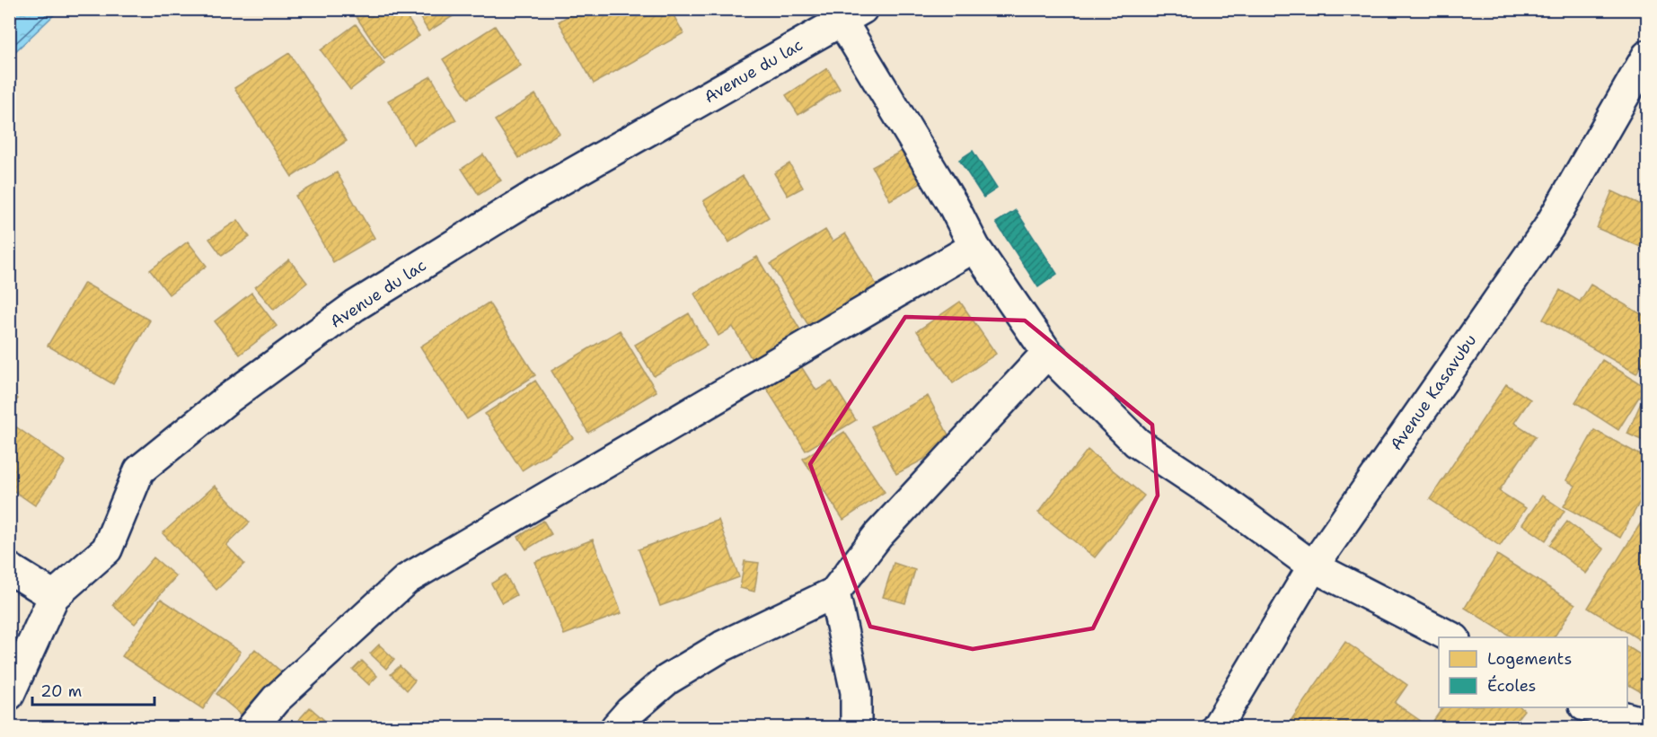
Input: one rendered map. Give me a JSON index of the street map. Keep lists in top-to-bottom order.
{
  "streets": {
    "street": ["Avenue du lac", "Avenue Kasavubu"]
  },
  "legend": ["Logements", "Écoles"],
  "scale_bar": "20 m"
}
